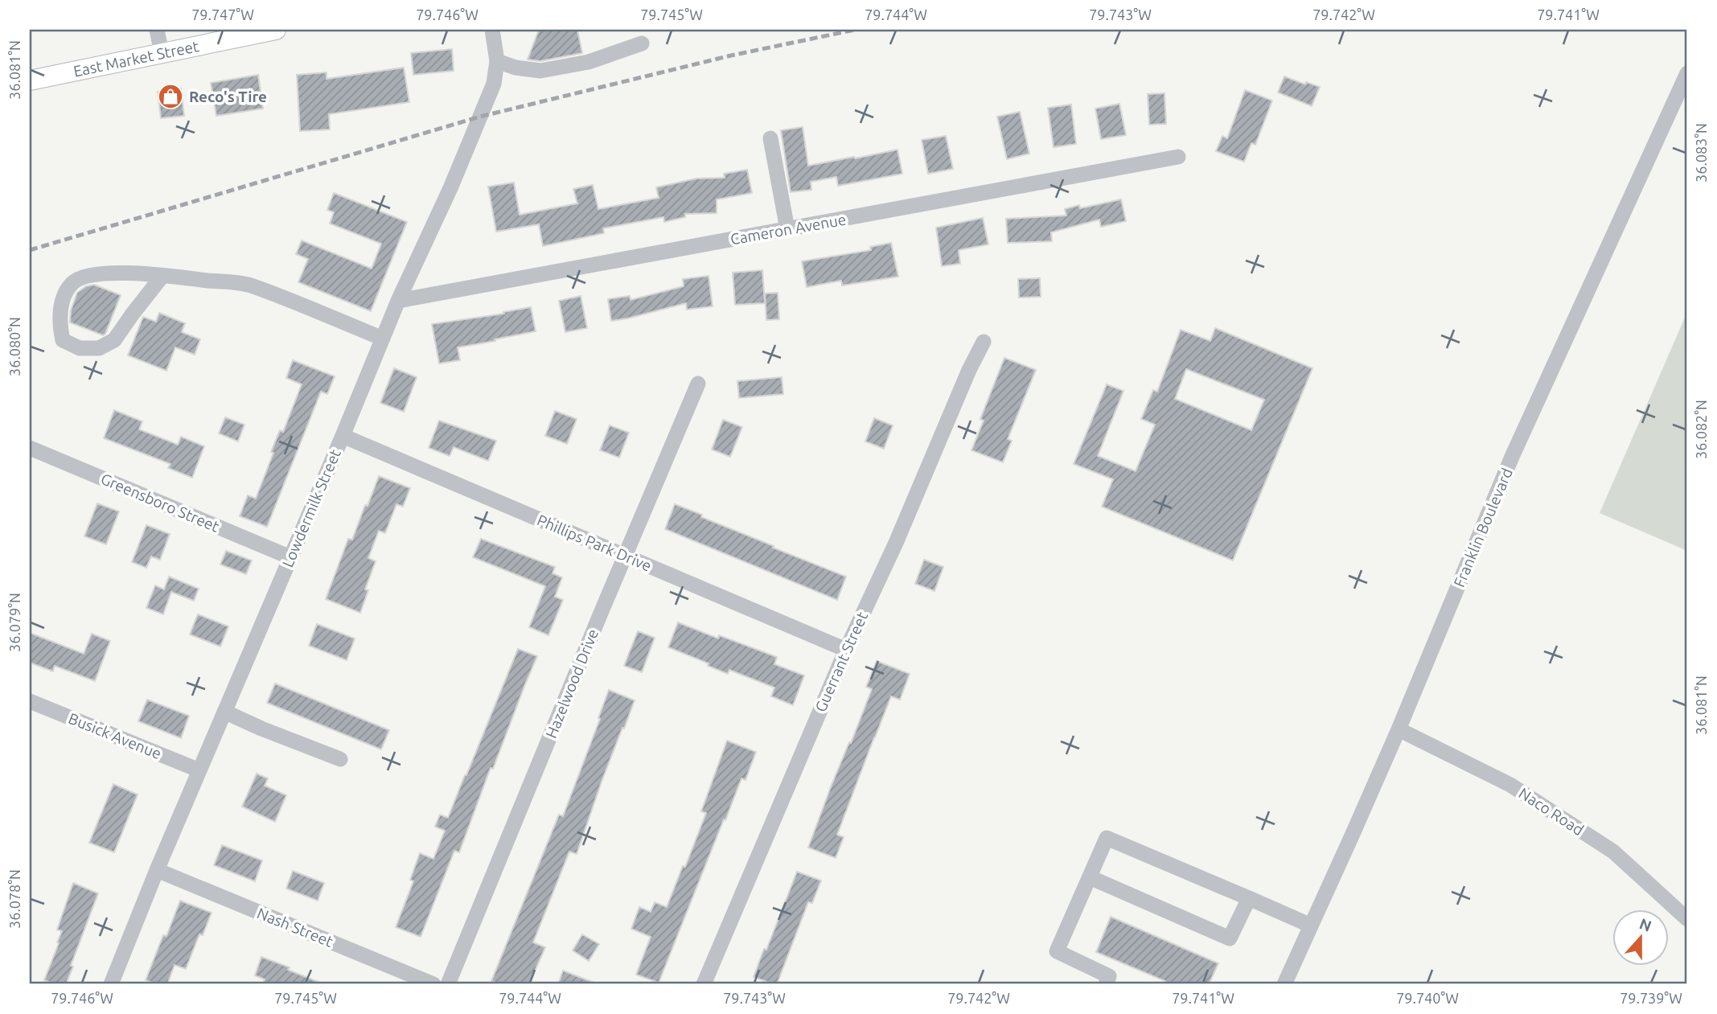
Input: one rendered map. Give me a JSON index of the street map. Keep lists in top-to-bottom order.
{
  "streets": {
    "main road": ["East Market Street"],
    "street": [
      "Cameron Avenue",
      "Greensboro Street",
      "Lowdermilk Street",
      "Franklin Boulevard",
      "Phillips Park Drive",
      "Guerrant Street",
      "Hazelwood Drive",
      "Busick Avenue",
      "Naco Road",
      "Nash Street"
    ]
  },
  "crossings": [
    ["Cameron Avenue", "Lowdermilk Street"],
    ["Greensboro Street", "Lowdermilk Street"],
    ["Lowdermilk Street", "Phillips Park Drive"],
    ["Lowdermilk Street", "Busick Avenue"],
    ["Lowdermilk Street", "Nash Street"],
    ["Franklin Boulevard", "Naco Road"],
    ["Phillips Park Drive", "Guerrant Street"],
    ["Phillips Park Drive", "Hazelwood Drive"]
  ],
  "places": {
    "shop": ["Reco's Tire"]
  },
  "north": "top",
  "coordinates": [
    "79.747°W",
    "79.746°W",
    "79.745°W",
    "79.744°W",
    "79.743°W",
    "79.742°W",
    "79.741°W",
    "36.081°N",
    "36.083°N",
    "36.080°N",
    "36.082°N",
    "36.079°N",
    "36.078°N",
    "79.740°W",
    "79.739°W"
  ]
}
